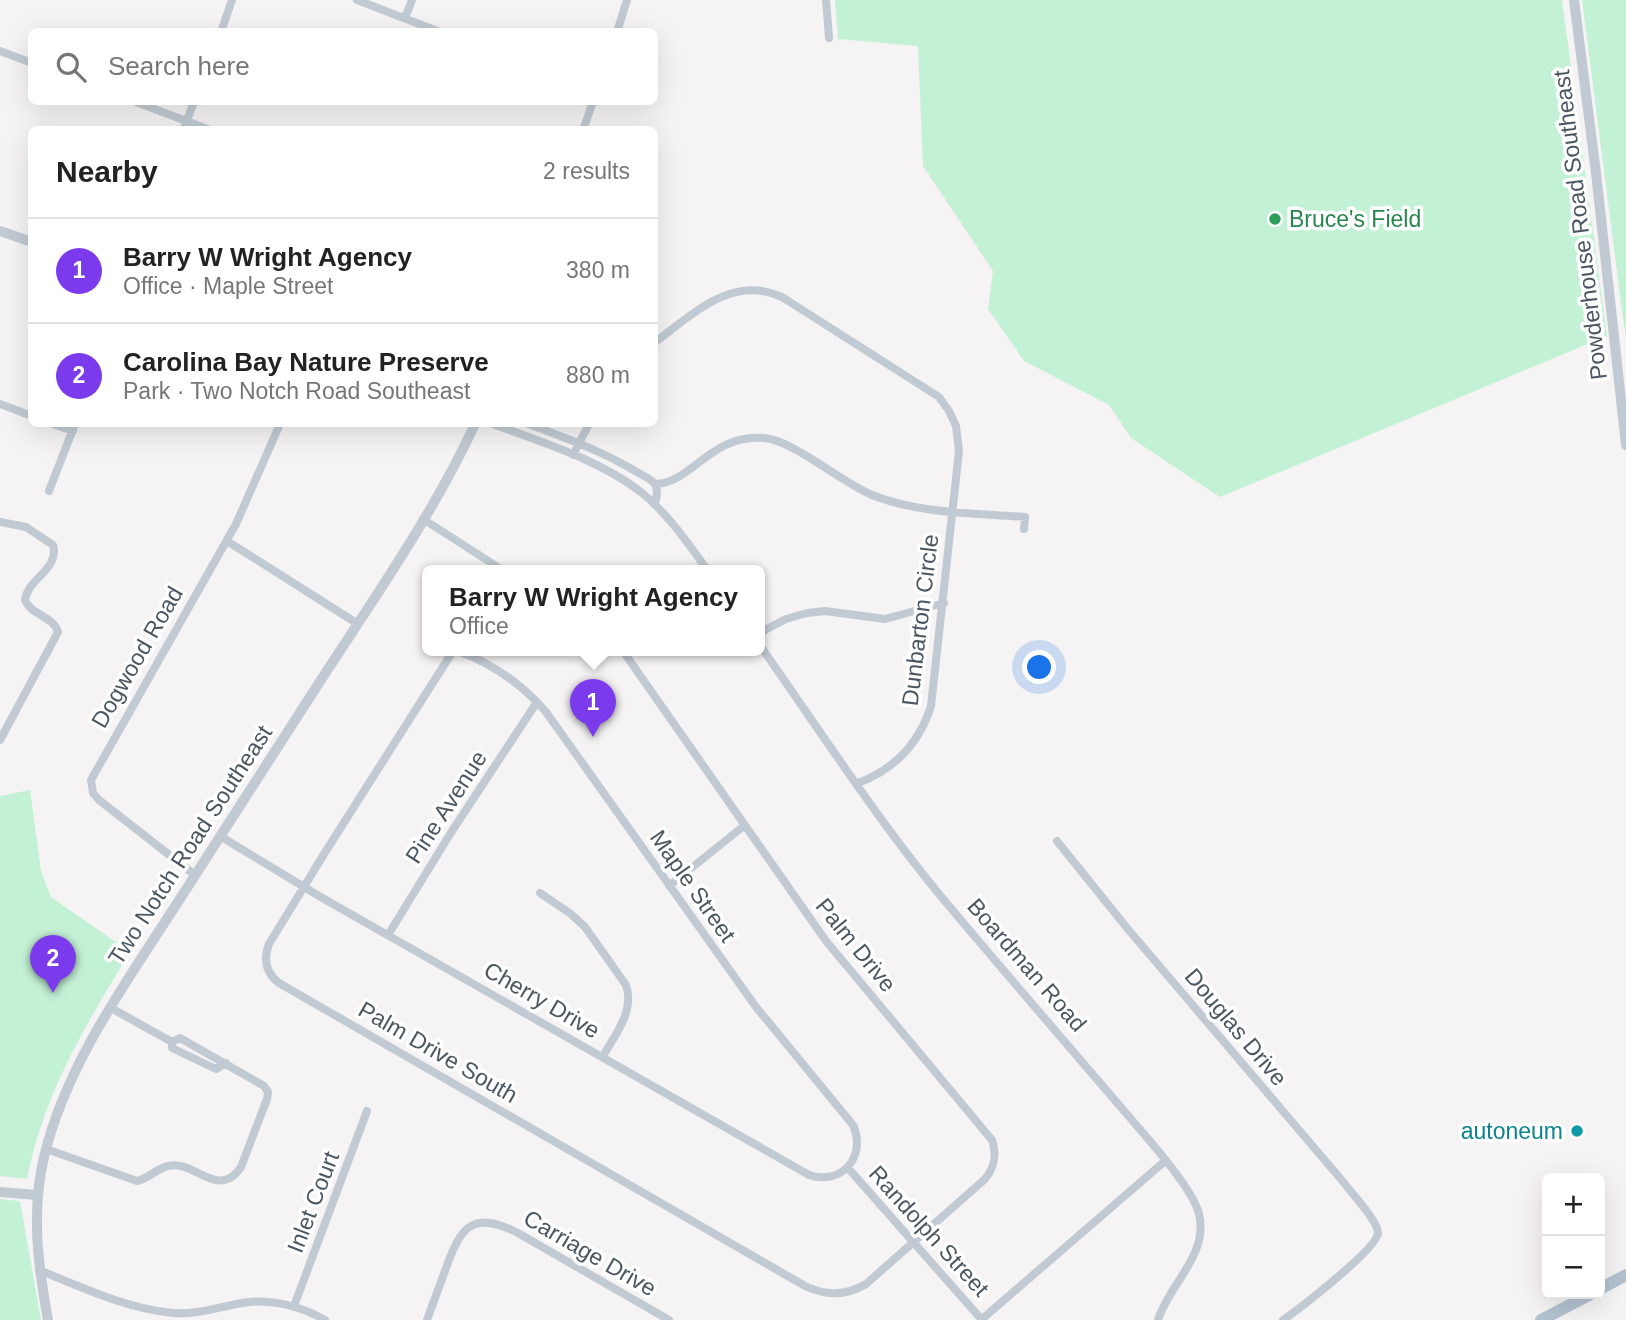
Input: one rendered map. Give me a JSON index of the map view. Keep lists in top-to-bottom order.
{
  "streets": {
    "street": [
      "Powderhouse Road Southeast",
      "Dunbarton Circle",
      "Dogwood Road",
      "Pine Avenue",
      "Two Notch Road Southeast",
      "Maple Street",
      "Palm Drive",
      "Boardman Road",
      "Cherry Drive",
      "Douglas Drive",
      "Palm Drive South",
      "Inlet Court",
      "Randolph Street",
      "Carriage Drive"
    ]
  },
  "crossings": [
    ["Dunbarton Circle", "Boardman Road"],
    ["Dogwood Road", "Two Notch Road Southeast"],
    ["Pine Avenue", "Maple Street"],
    ["Pine Avenue", "Cherry Drive"],
    ["Two Notch Road Southeast", "Cherry Drive"],
    ["Maple Street", "Cherry Drive"],
    ["Maple Street", "Randolph Street"],
    ["Palm Drive", "Palm Drive South"],
    ["Palm Drive", "Randolph Street"],
    ["Cherry Drive", "Palm Drive South"],
    ["Cherry Drive", "Randolph Street"],
    ["Palm Drive South", "Randolph Street"]
  ],
  "places": ["Bruce's Field", "autoneum"],
  "page": {
    "search": "Search here",
    "heading": ["Nearby", "2 results"],
    "list": [
      {
        "mark": "1",
        "name": "Barry W Wright Agency",
        "note": "Office · Maple Street",
        "value": "380 m"
      },
      {
        "mark": "2",
        "name": "Carolina Bay Nature Preserve",
        "note": "Park · Two Notch Road Southeast",
        "value": "880 m"
      }
    ],
    "popup": ["Barry W Wright Agency", "Office"],
    "pins": ["1", "2"],
    "map_buttons": ["+", "−"]
  }
}
